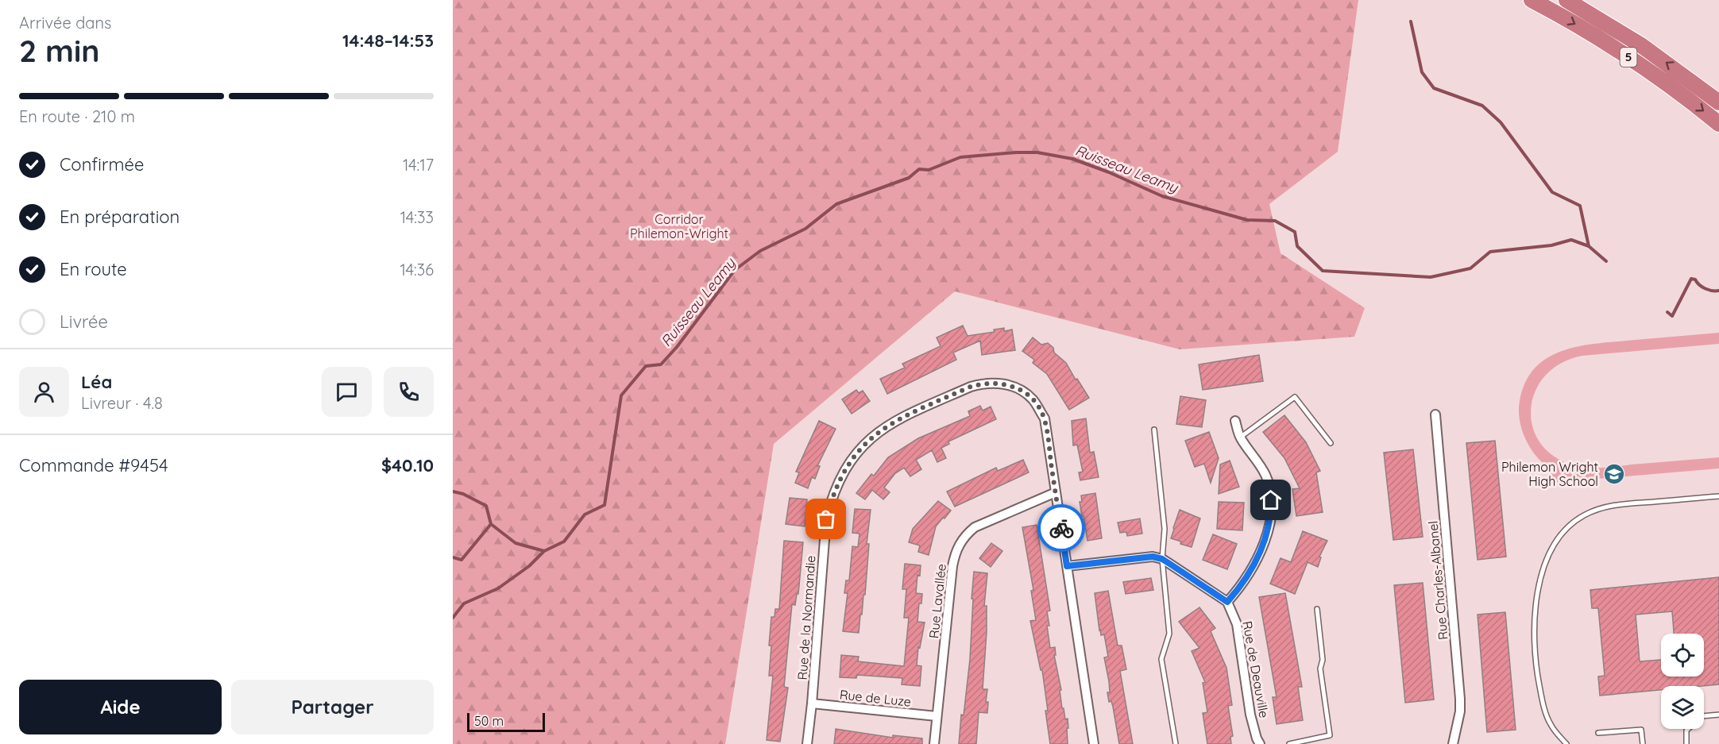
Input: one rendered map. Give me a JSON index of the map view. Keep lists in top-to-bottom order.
{
  "streets": {
    "highway": ["5"],
    "street": [
      "Rue Charles-Albanel",
      "Rue Lavallée",
      "Rue de la Normandie",
      "Rue de Deauville",
      "Rue de Luze"
    ]
  },
  "crossings": [
    ["Rue Lavallée", "Rue de la Normandie"],
    ["Rue Lavallée", "Rue de Luze"],
    ["Rue de la Normandie", "Rue de Luze"]
  ],
  "water": ["Ruisseau Leamy"],
  "parks": ["Corridor Philemon-Wright"],
  "places": {
    "school or university": ["Philemon Wright High School"]
  },
  "scale_bar": "50 m",
  "page": {
    "heading": ["2 min", "Arrivée dans", "14:48–14:53"],
    "panel": [
      "Léa",
      "Livreur · 4.8",
      "Commande #9454",
      "$40.10"
    ],
    "bar": "En route · 210 m",
    "list": [
      ["Confirmée", "14:17"],
      ["En préparation", "14:33"],
      ["En route", "14:36"],
      "Livrée"
    ],
    "buttons": ["Aide", "Partager"],
    "scale": "50 m"
  }
}
